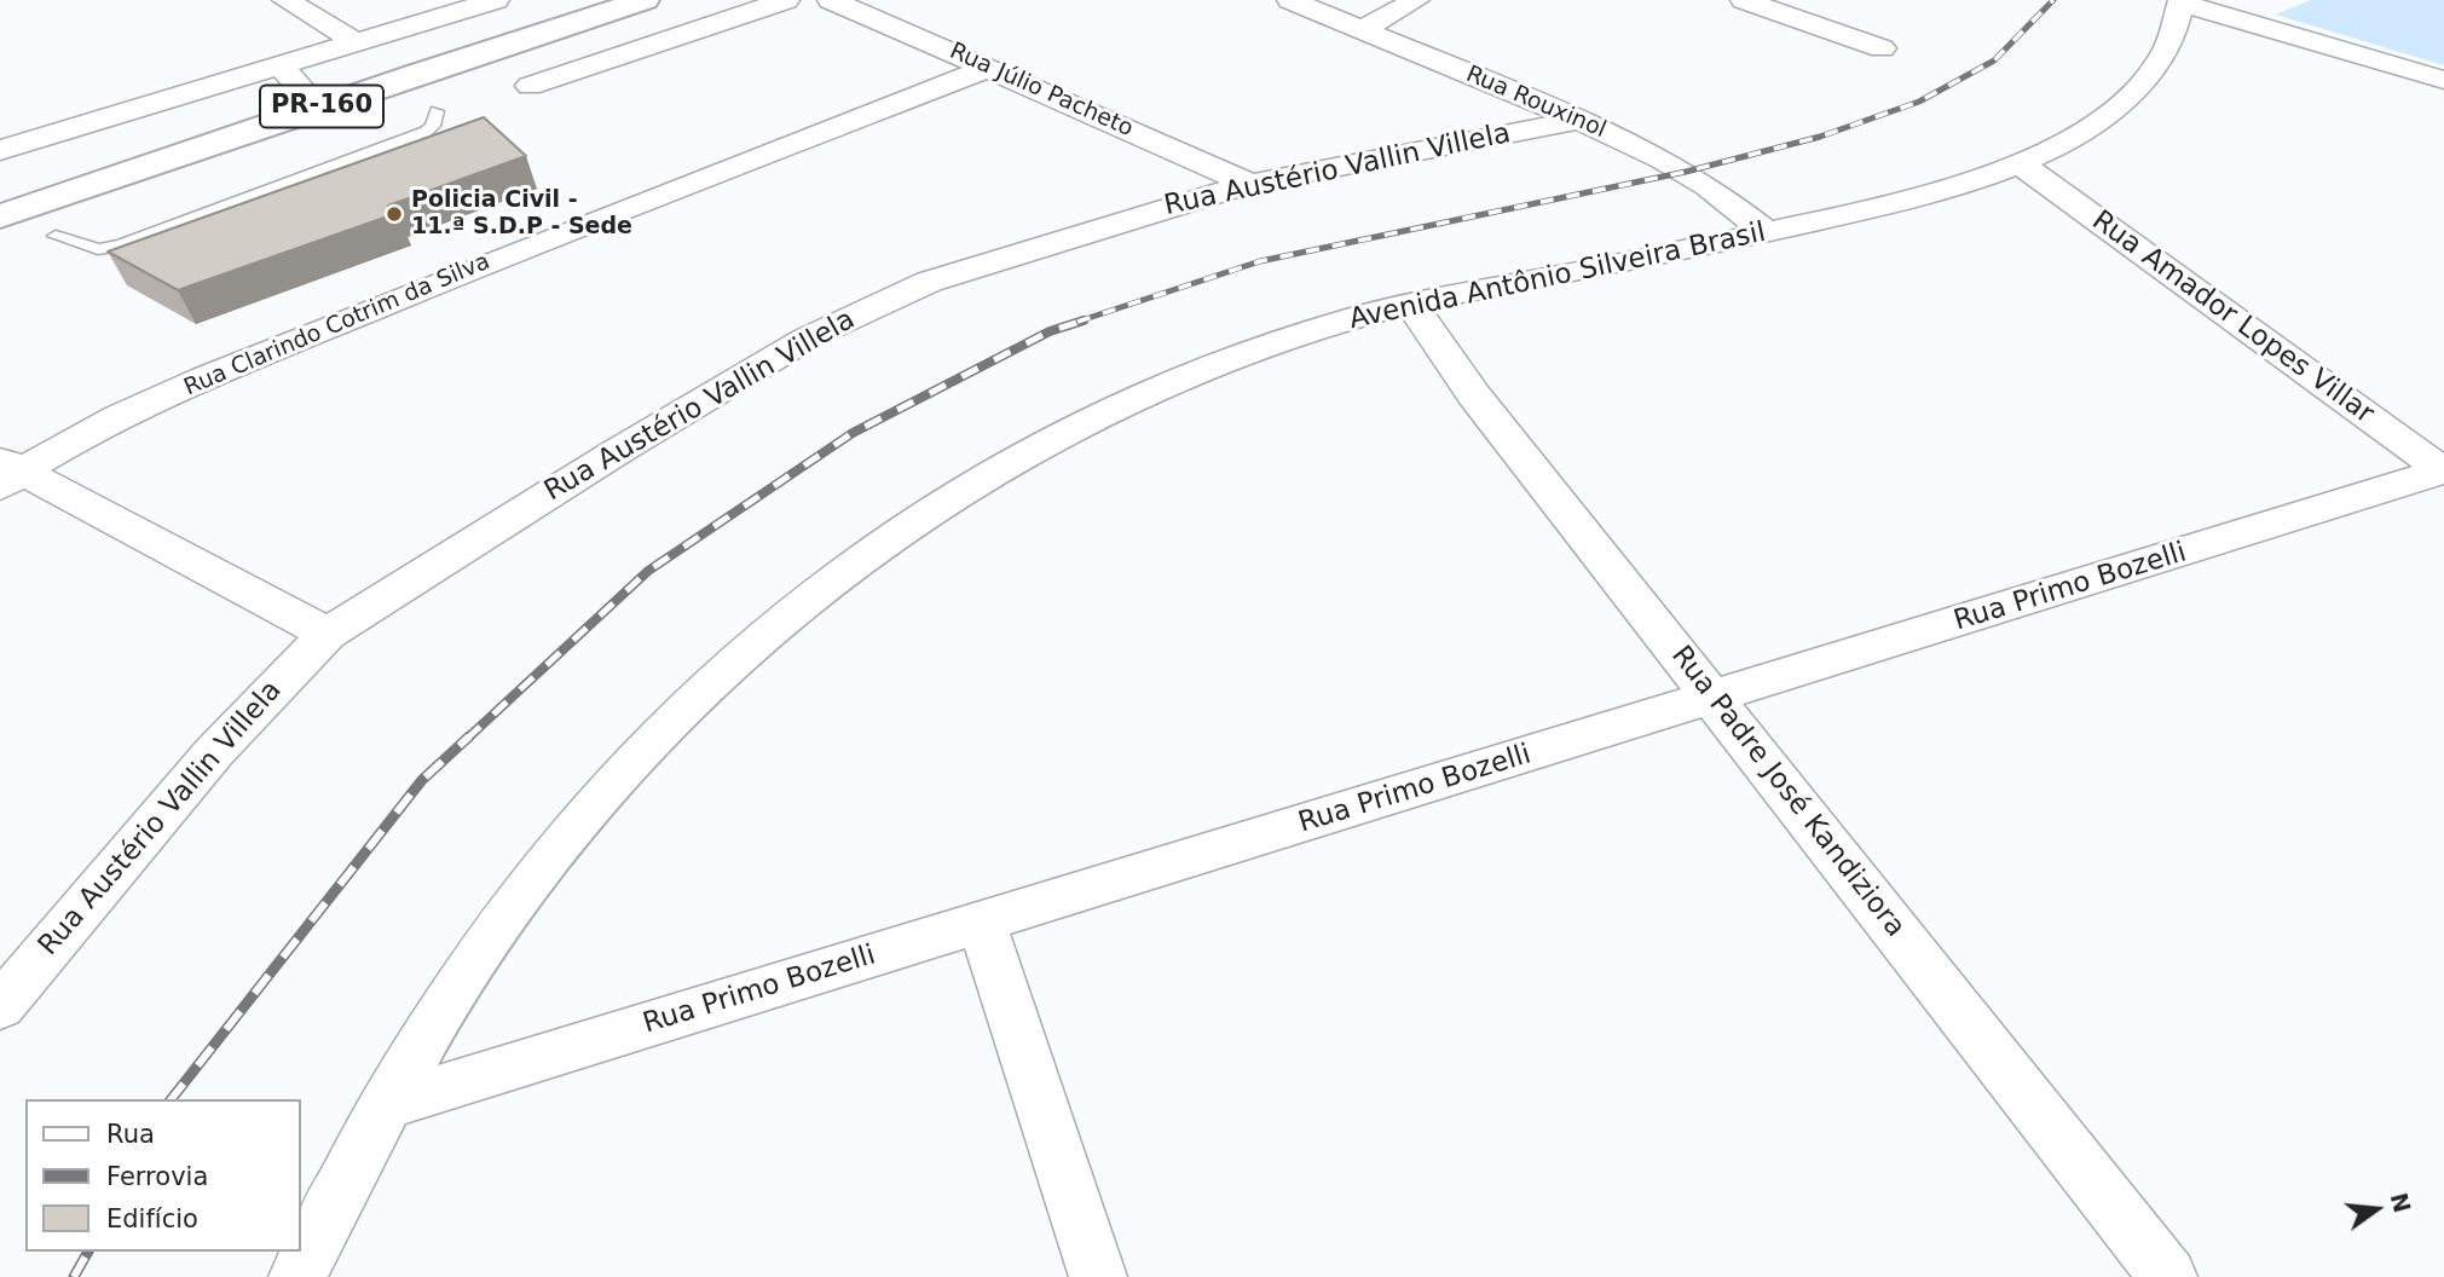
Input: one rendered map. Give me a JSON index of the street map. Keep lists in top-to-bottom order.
{
  "streets": {
    "main road": ["PR-160"],
    "street": [
      "Rua Júlio Pacheto",
      "Rua Rouxinol",
      "Rua Austério Vallin Villela",
      "Avenida Antônio Silveira Brasil",
      "Rua Amador Lopes Villar",
      "Rua Clarindo Cotrim da Silva",
      "Rua Primo Bozelli",
      "Rua Padre José Kandiziora"
    ]
  },
  "crossings": [
    ["Rua Júlio Pacheto", "Rua Austério Vallin Villela"],
    ["Rua Júlio Pacheto", "Rua Clarindo Cotrim da Silva"],
    ["Rua Rouxinol", "Rua Austério Vallin Villela"],
    ["Rua Rouxinol", "Avenida Antônio Silveira Brasil"],
    ["Avenida Antônio Silveira Brasil", "Rua Amador Lopes Villar"],
    ["Avenida Antônio Silveira Brasil", "Rua Primo Bozelli"],
    ["Avenida Antônio Silveira Brasil", "Rua Padre José Kandiziora"],
    ["Rua Amador Lopes Villar", "Rua Primo Bozelli"],
    ["Rua Primo Bozelli", "Rua Padre José Kandiziora"]
  ],
  "places": ["Policia Civil - 11.ª S.D.P - Sede"],
  "legend": ["Rua", "Ferrovia", "Edifício"],
  "north": "right"
}
